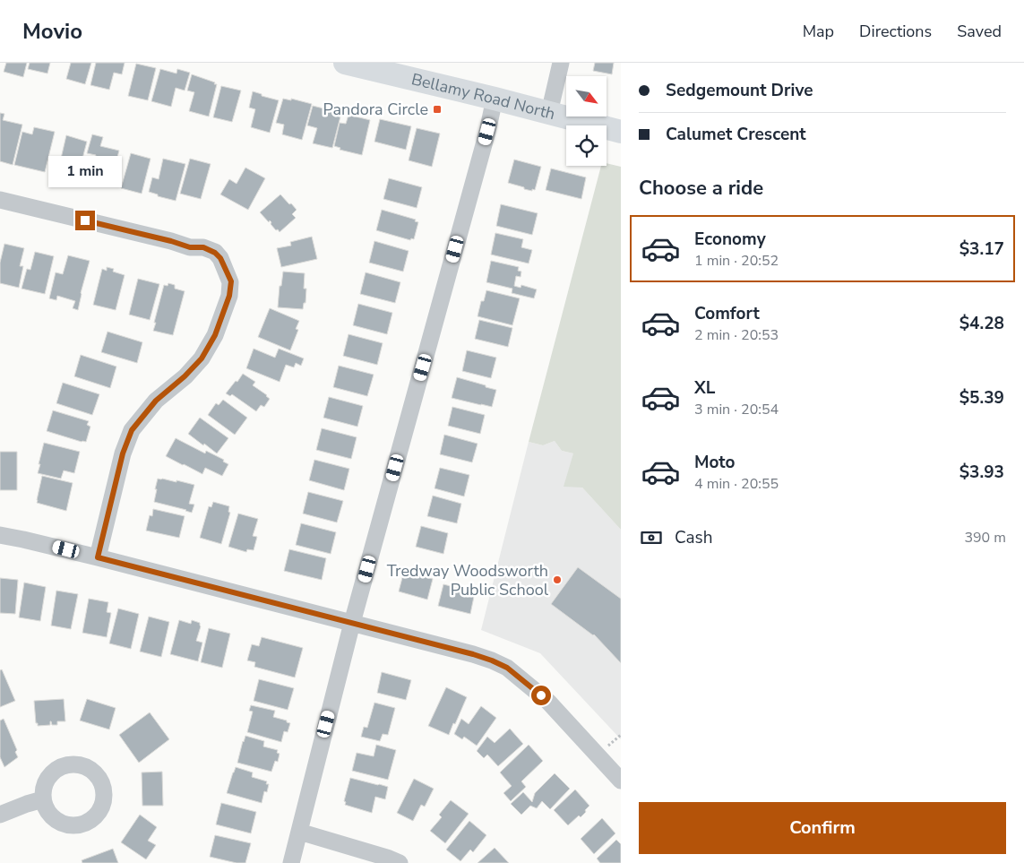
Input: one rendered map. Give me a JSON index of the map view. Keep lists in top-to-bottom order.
{
  "streets": {
    "street": ["Bellamy Road North"]
  },
  "places": {
    "transit": ["Pandora Circle"],
    "other": ["Tredway Woodsworth Public School"]
  },
  "north": "bottom right",
  "page": {
    "header": "Movio",
    "nav": ["Map", "Directions", "Saved"],
    "banner": ["Sedgemount Drive", "Calumet Crescent"],
    "bubble": "1 min",
    "heading": "Choose a ride",
    "list": [
      {
        "name": "Economy",
        "note": "1 min · 20:52",
        "value": "$3.17"
      },
      {
        "name": "Comfort",
        "note": "2 min · 20:53",
        "value": "$4.28"
      },
      {
        "name": "XL",
        "note": "3 min · 20:54",
        "value": "$5.39"
      },
      {
        "name": "Moto",
        "note": "4 min · 20:55",
        "value": "$3.93"
      }
    ],
    "pay": ["Cash", "390 m"],
    "buttons": "Confirm"
  }
}
